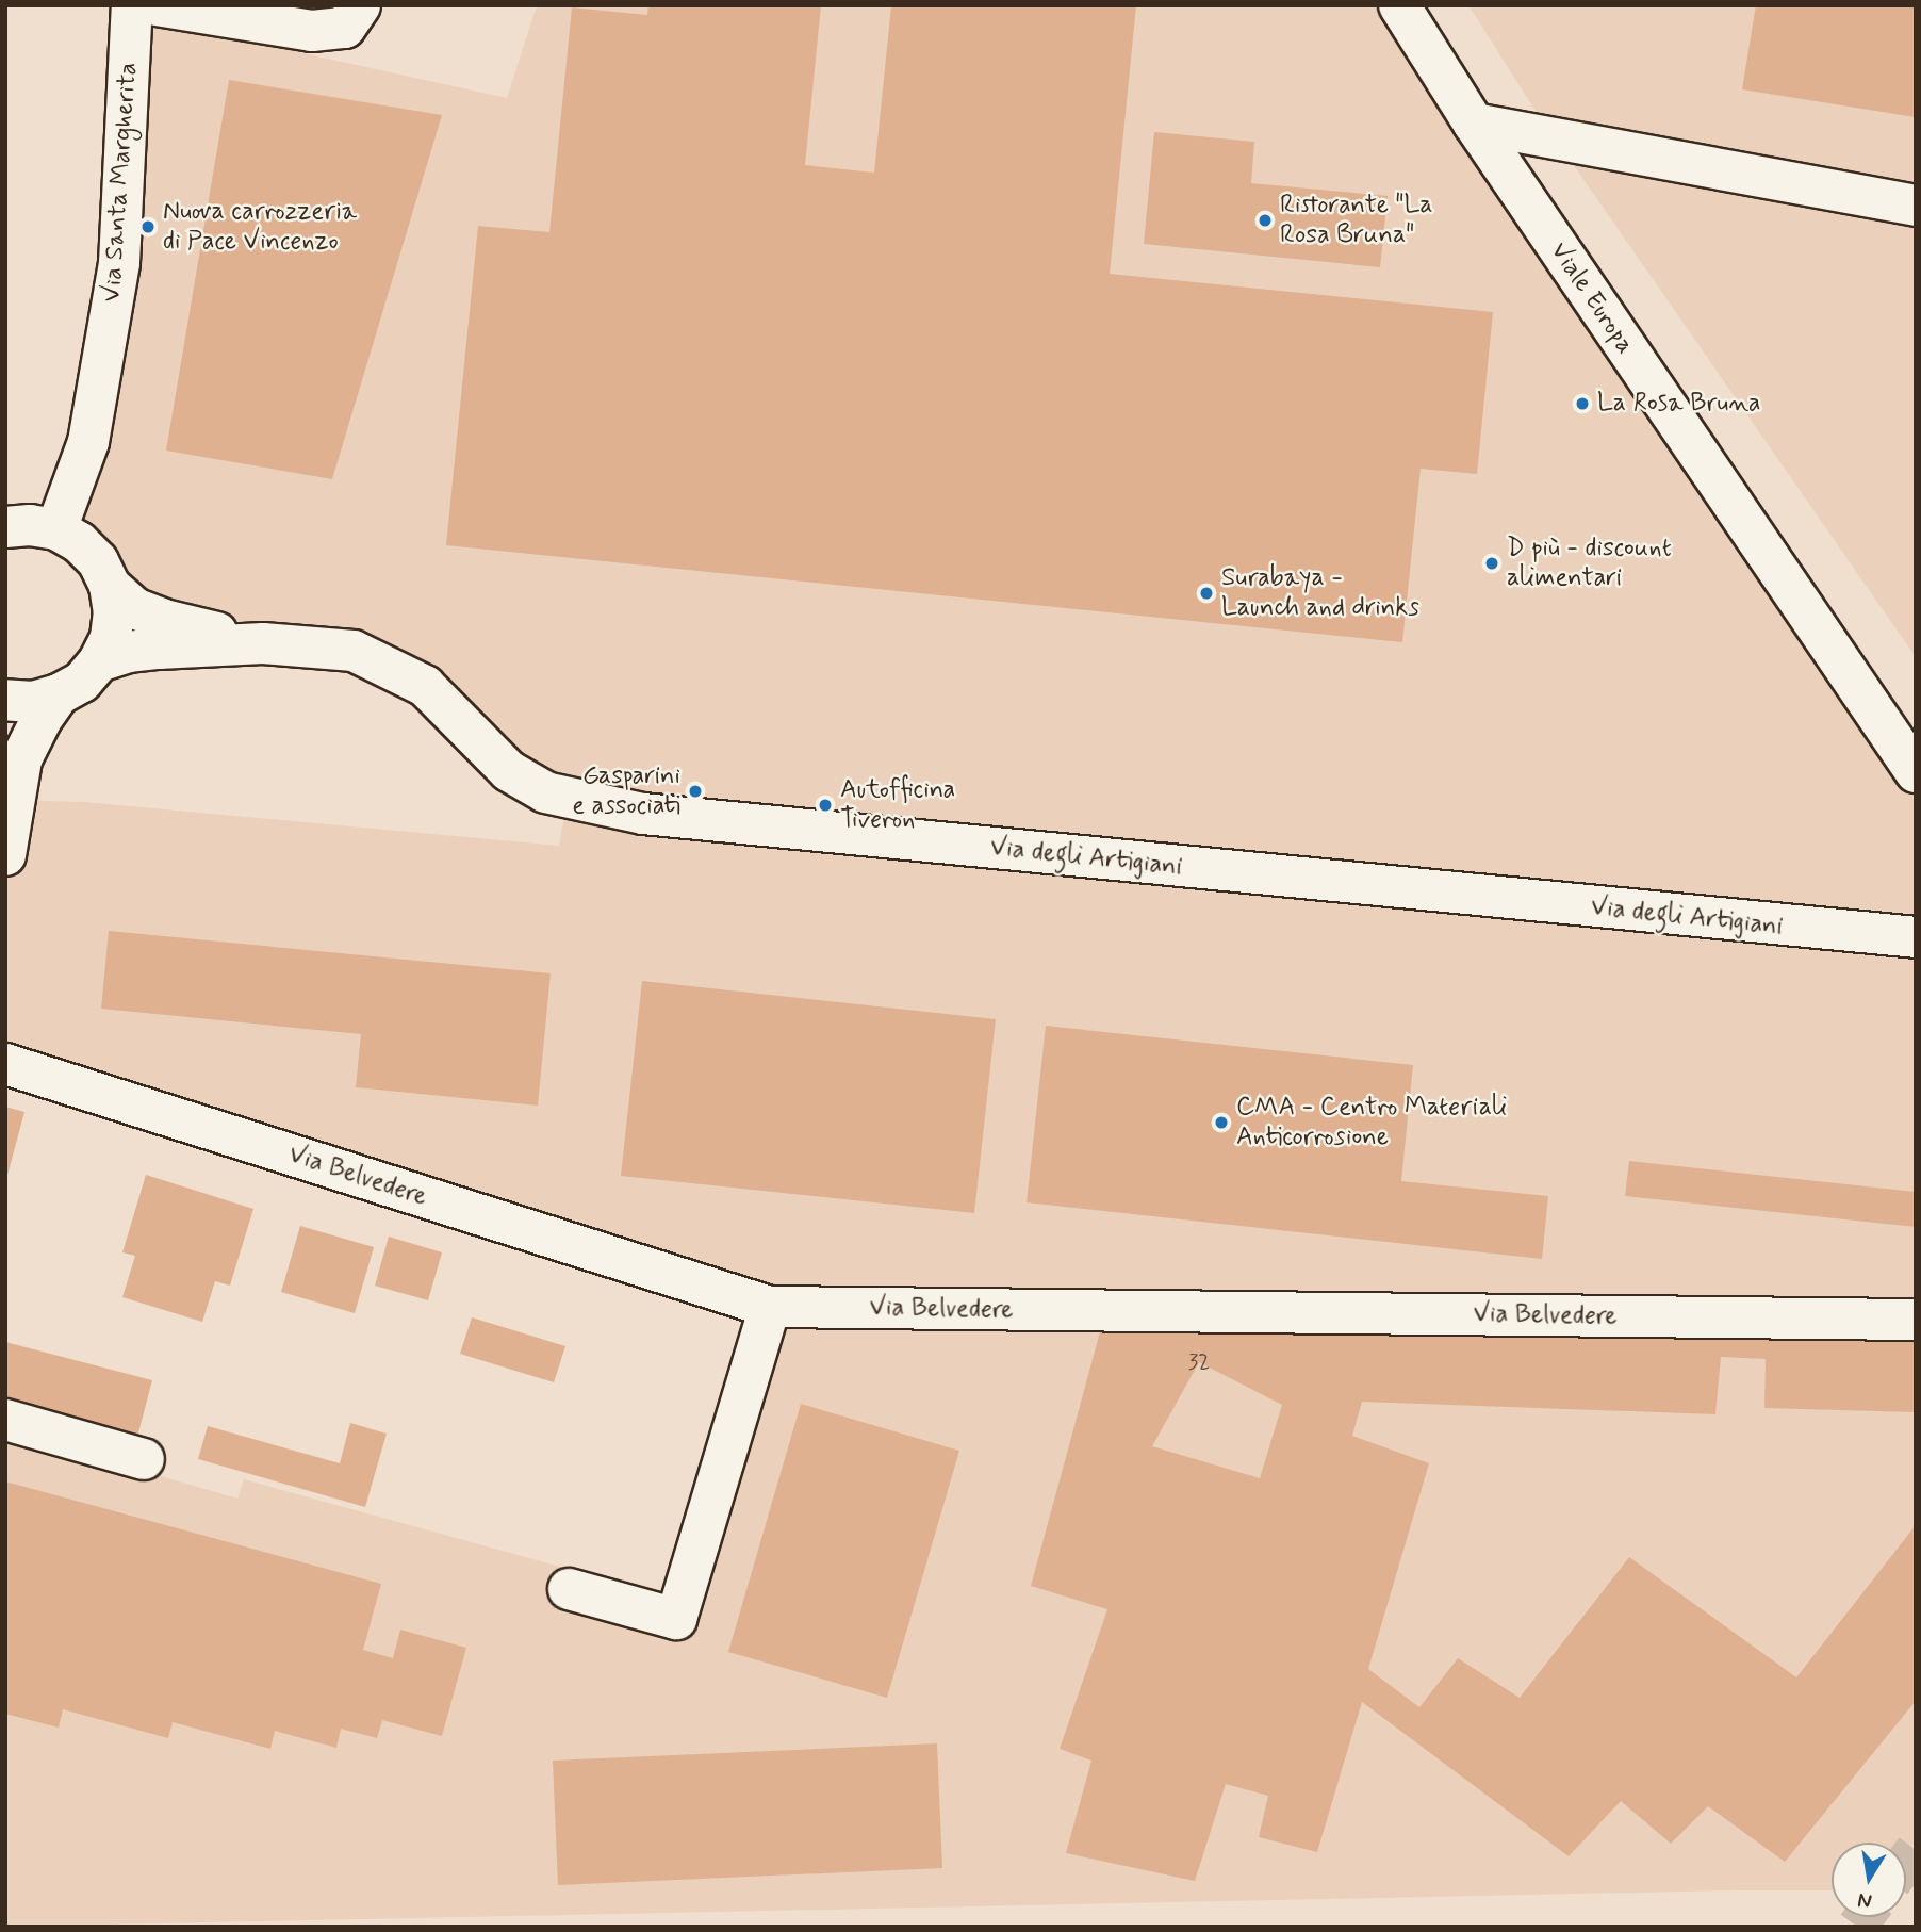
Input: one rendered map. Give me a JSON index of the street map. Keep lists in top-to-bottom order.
{
  "streets": {
    "street": [
      "Via Santa Margherita",
      "Viale Europa",
      "Via degli Artigiani",
      "Via Belvedere"
    ]
  },
  "places": [
    "Ristorante \"La Rosa Bruna\"",
    "Nuova carrozzeria di Pace Vincenzo",
    "La Rosa Bruna",
    "D più - discount alimentari",
    "Surabaya - Launch and drinks",
    "Gasparini e associati",
    "Autofficina Tiveron",
    "CMA - Centro Materiali Anticorrosione"
  ],
  "house_numbers": ["32"],
  "north": "bottom"
}
